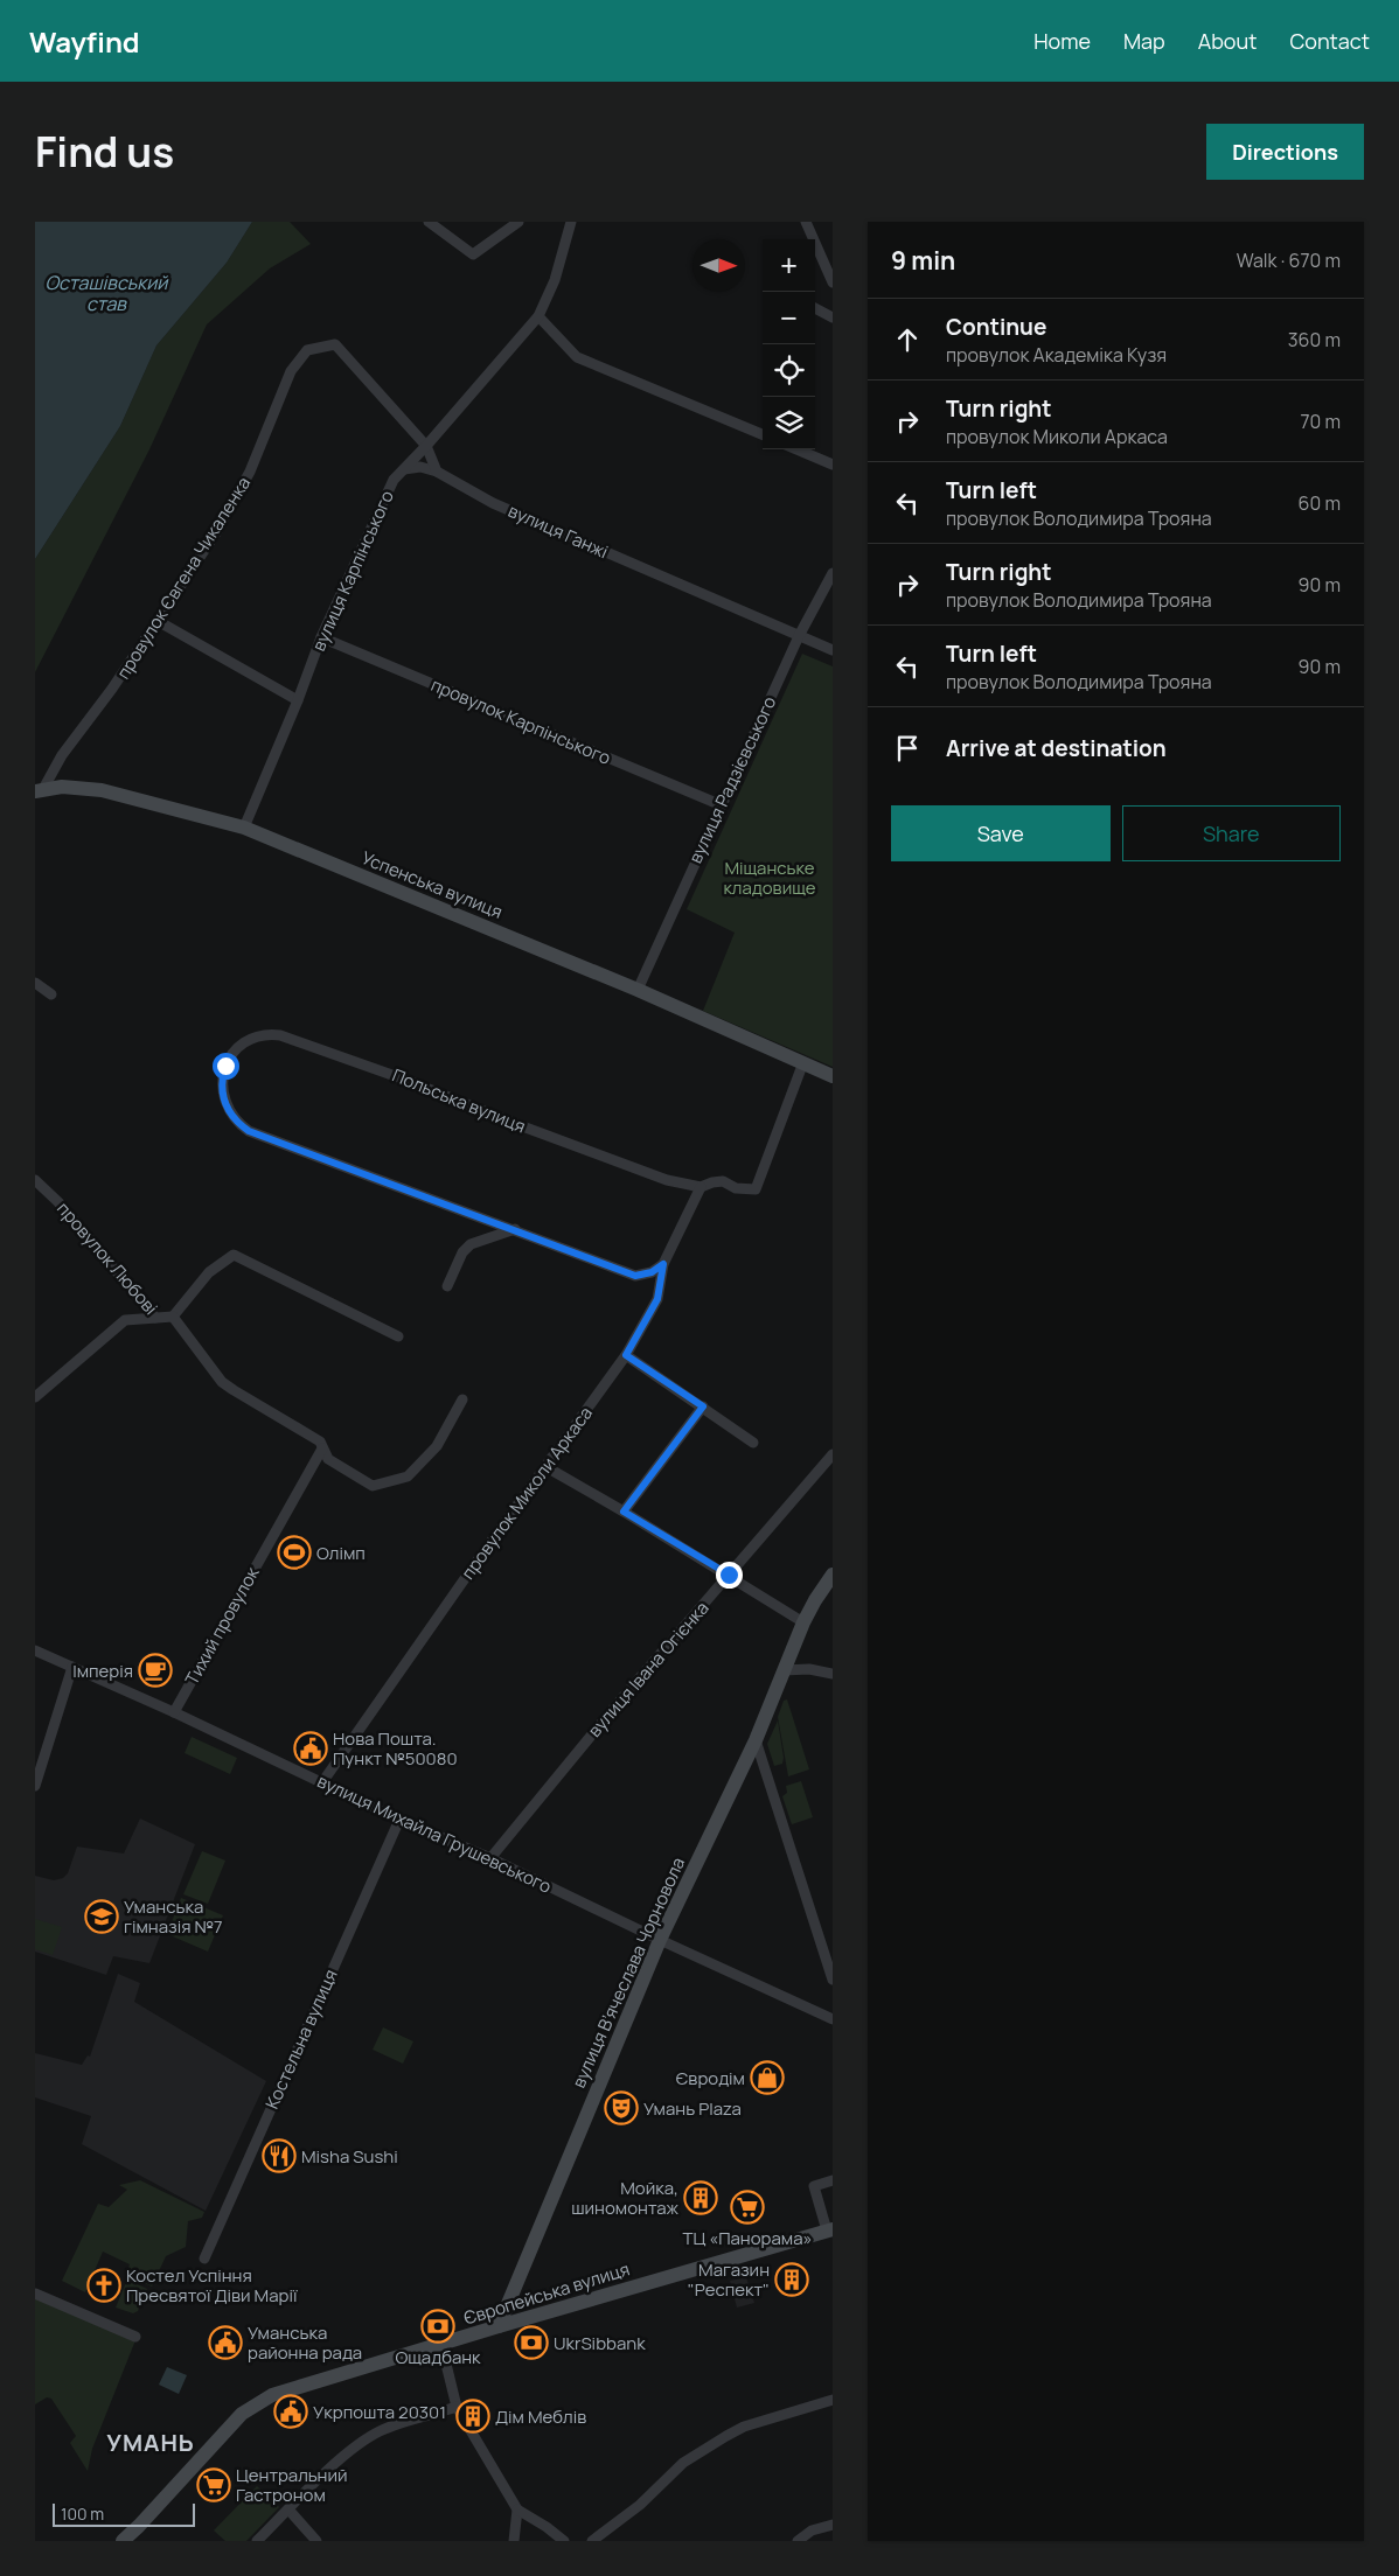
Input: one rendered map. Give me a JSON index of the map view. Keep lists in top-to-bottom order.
{
  "streets": {
    "street": [
      "вулиця Ганжі",
      "вулиця Карпінського",
      "провулок Євгена Чикаленка",
      "провулок Карпінського",
      "вулиця Радзієвського",
      "Успенська вулиця",
      "Польська вулиця",
      "провулок Любові",
      "провулок Миколи Аркаса",
      "Тихий провулок",
      "вулиця Івана Огієнка",
      "вулиця Михайла Грушевського",
      "вулиця В’ячеслава Чорновола",
      "Костельна вулиця",
      "Європейська вулиця"
    ]
  },
  "crossings": [
    ["вулиця Ганжі", "вулиця Радзієвського"],
    ["вулиця Карпінського", "провулок Євгена Чикаленка"],
    ["вулиця Карпінського", "провулок Карпінського"],
    ["вулиця Карпінського", "Успенська вулиця"],
    ["провулок Євгена Чикаленка", "Успенська вулиця"],
    ["провулок Карпінського", "вулиця Радзієвського"],
    ["вулиця Радзієвського", "Успенська вулиця"],
    ["Польська вулиця", "провулок Миколи Аркаса"],
    ["провулок Любові", "Тихий провулок"],
    ["провулок Миколи Аркаса", "вулиця Михайла Грушевського"],
    ["Тихий провулок", "вулиця Михайла Грушевського"],
    ["вулиця Івана Огієнка", "вулиця Михайла Грушевського"],
    ["вулиця Михайла Грушевського", "вулиця В’ячеслава Чорновола"],
    ["вулиця Михайла Грушевського", "Костельна вулиця"],
    ["вулиця В’ячеслава Чорновола", "Європейська вулиця"]
  ],
  "districts": ["УМАНЬ"],
  "water": ["Осташівський став"],
  "parks": ["Міщанське кладовище"],
  "places": {
    "sports": ["Олімп"],
    "cafe": ["Імперія"],
    "public building": ["Нова Пошта. Пункт №50080", "Уманська районна рада", "Укрпошта 20301"],
    "school or university": ["Уманська гімназія №7"],
    "shop": ["Євродім"],
    "theatre": ["Умань Plaza"],
    "restaurant": ["Мisha Sushi"],
    "building": ["Мойка, шиномонтаж", "Магазин \"Респект\"", "Дім Меблів"],
    "supermarket": ["ТЦ «Панорама»", "Центральний Гастроном"],
    "church": ["Костел Успіння Пресвятої Діви Марії"],
    "bank": ["Ощадбанк", "UkrSibbank"]
  },
  "scale_bar": "100 m",
  "north": "right",
  "page": {
    "header": "Wayfind",
    "nav": [
      "Home",
      "Map",
      "About",
      "Contact"
    ],
    "title": "Find us",
    "buttons": [
      "Directions",
      ["Save", "Share"]
    ],
    "heading": ["9 min", "Walk · 670 m"],
    "map_buttons": ["+", "−"],
    "list": [
      ["Continue", "провулок Академіка Кузя", "360 m"],
      ["Turn right", "провулок Миколи Аркаса", "70 m"],
      ["Turn left", "провулок Володимира Трояна", "60 m"],
      ["Turn right", "провулок Володимира Трояна", "90 m"],
      ["Turn left", "провулок Володимира Трояна", "90 m"],
      "Arrive at destination"
    ],
    "scale": "100 m"
  }
}
